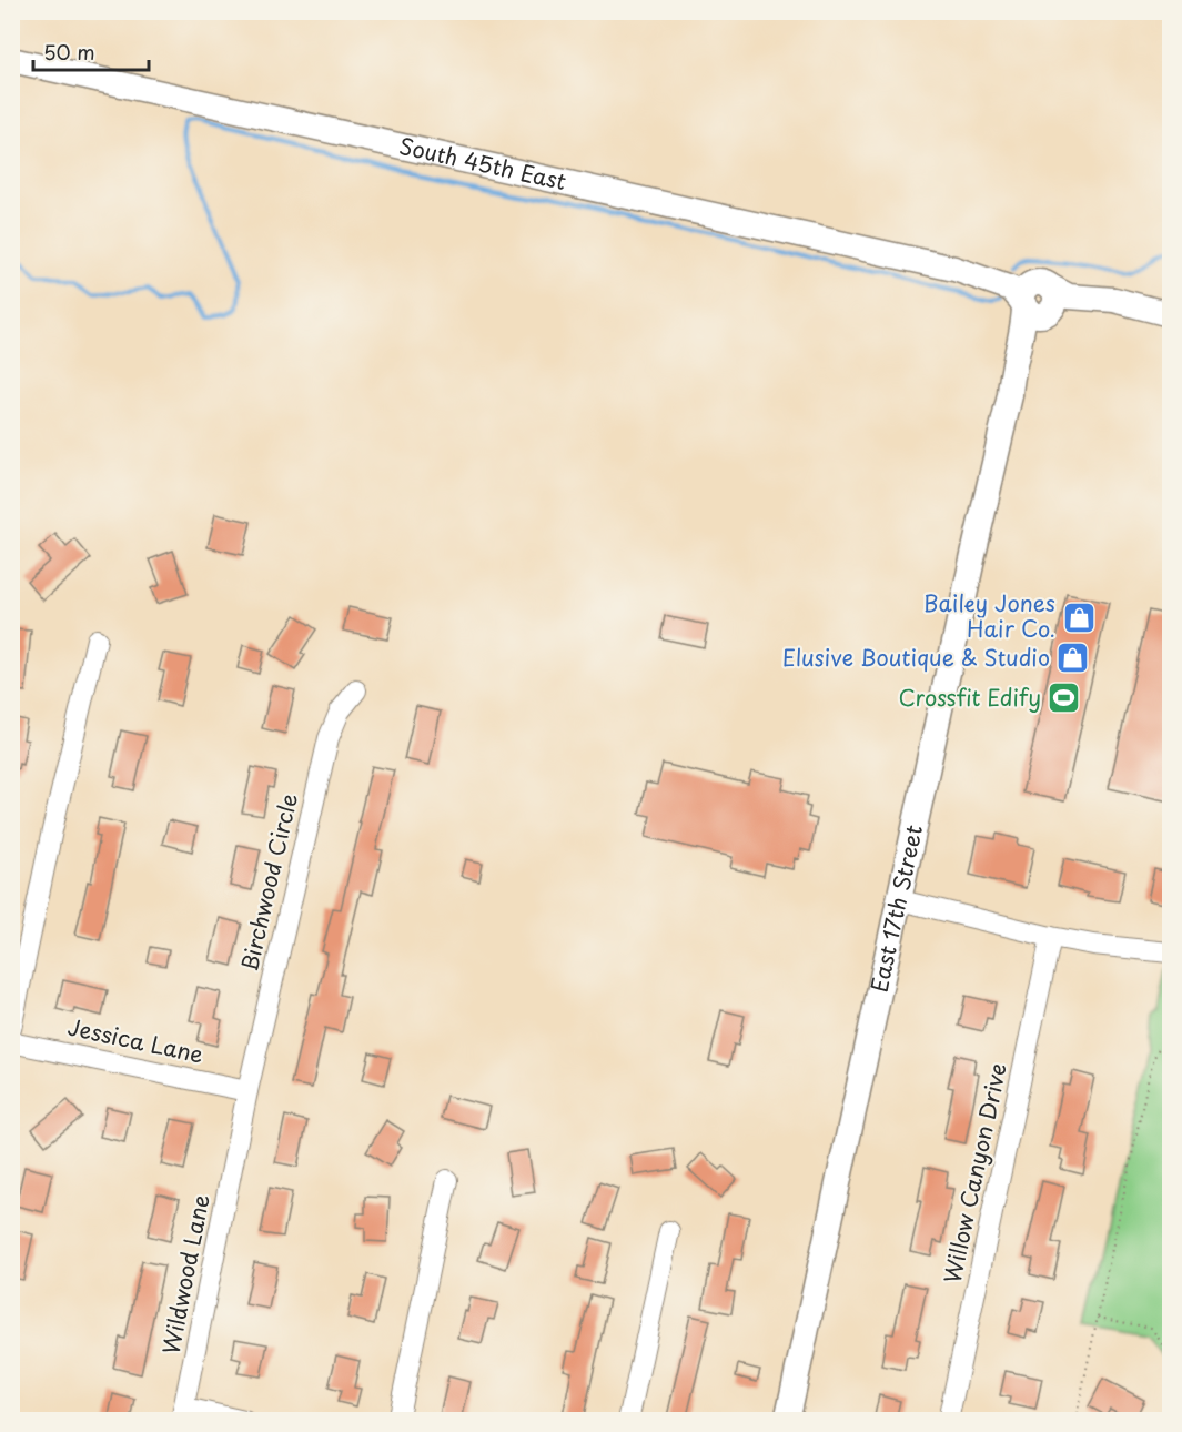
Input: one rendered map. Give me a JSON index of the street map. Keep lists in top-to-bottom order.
{
  "streets": {
    "main road": ["South 45th East", "East 17th Street"],
    "street": [
      "Birchwood Circle",
      "Jessica Lane",
      "Willow Canyon Drive",
      "Wildwood Lane"
    ]
  },
  "crossings": [
    ["South 45th East", "East 17th Street"],
    ["Birchwood Circle", "Jessica Lane"],
    ["Birchwood Circle", "Wildwood Lane"],
    ["Jessica Lane", "Wildwood Lane"]
  ],
  "places": {
    "shop": ["Bailey Jones Hair Co.", "Elusive Boutique & Studio"],
    "sports": ["Crossfit Edify"]
  },
  "scale_bar": "50 m"
}
